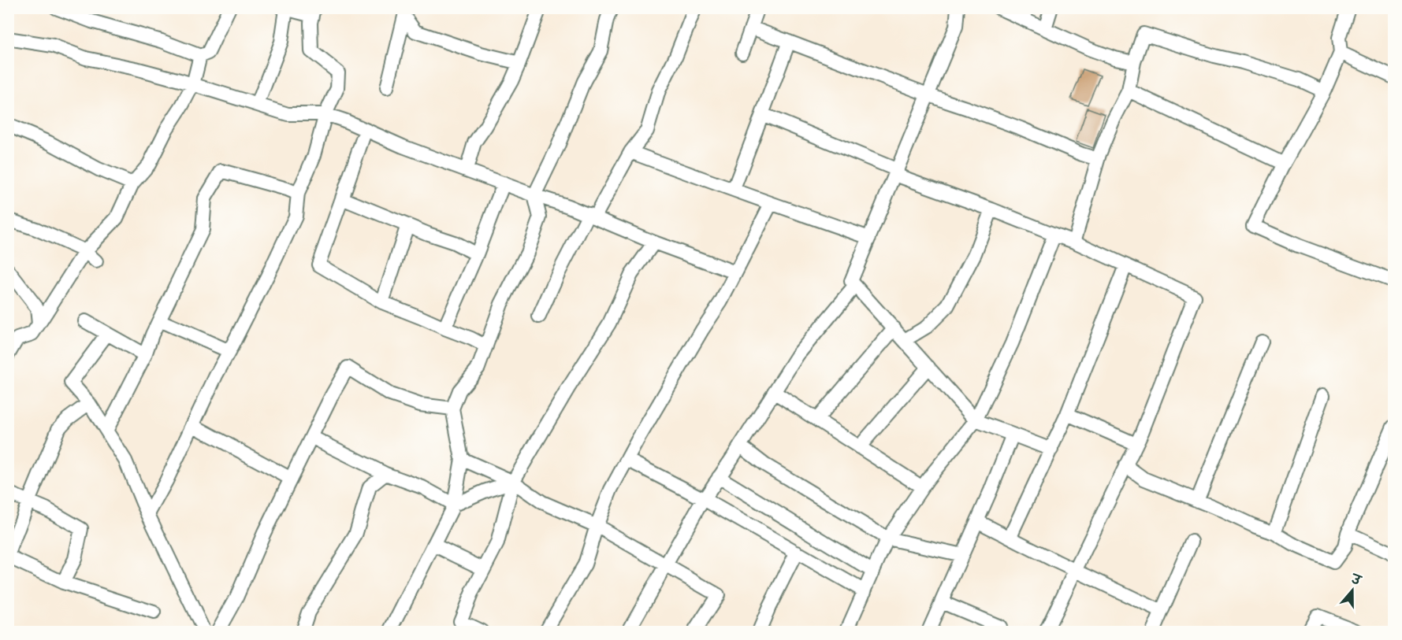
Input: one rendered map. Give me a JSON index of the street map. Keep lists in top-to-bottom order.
{
  "north": "top"
}
